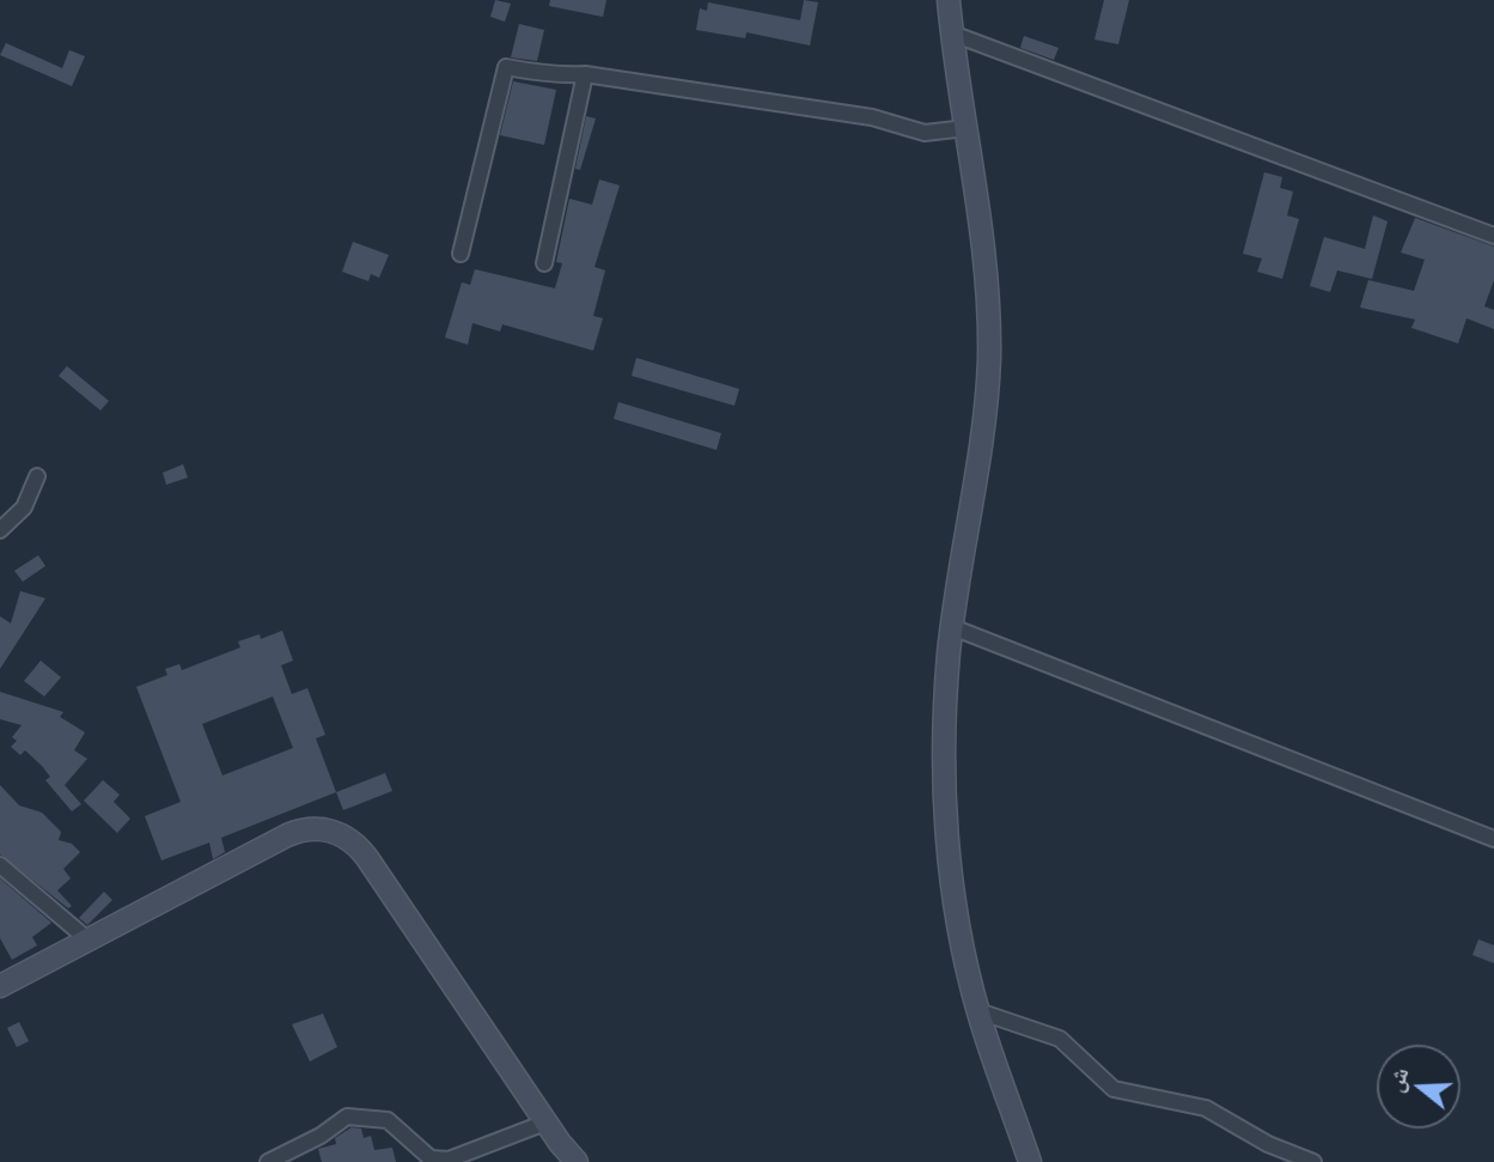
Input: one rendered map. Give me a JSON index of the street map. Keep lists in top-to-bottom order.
{
  "north": "left"
}
